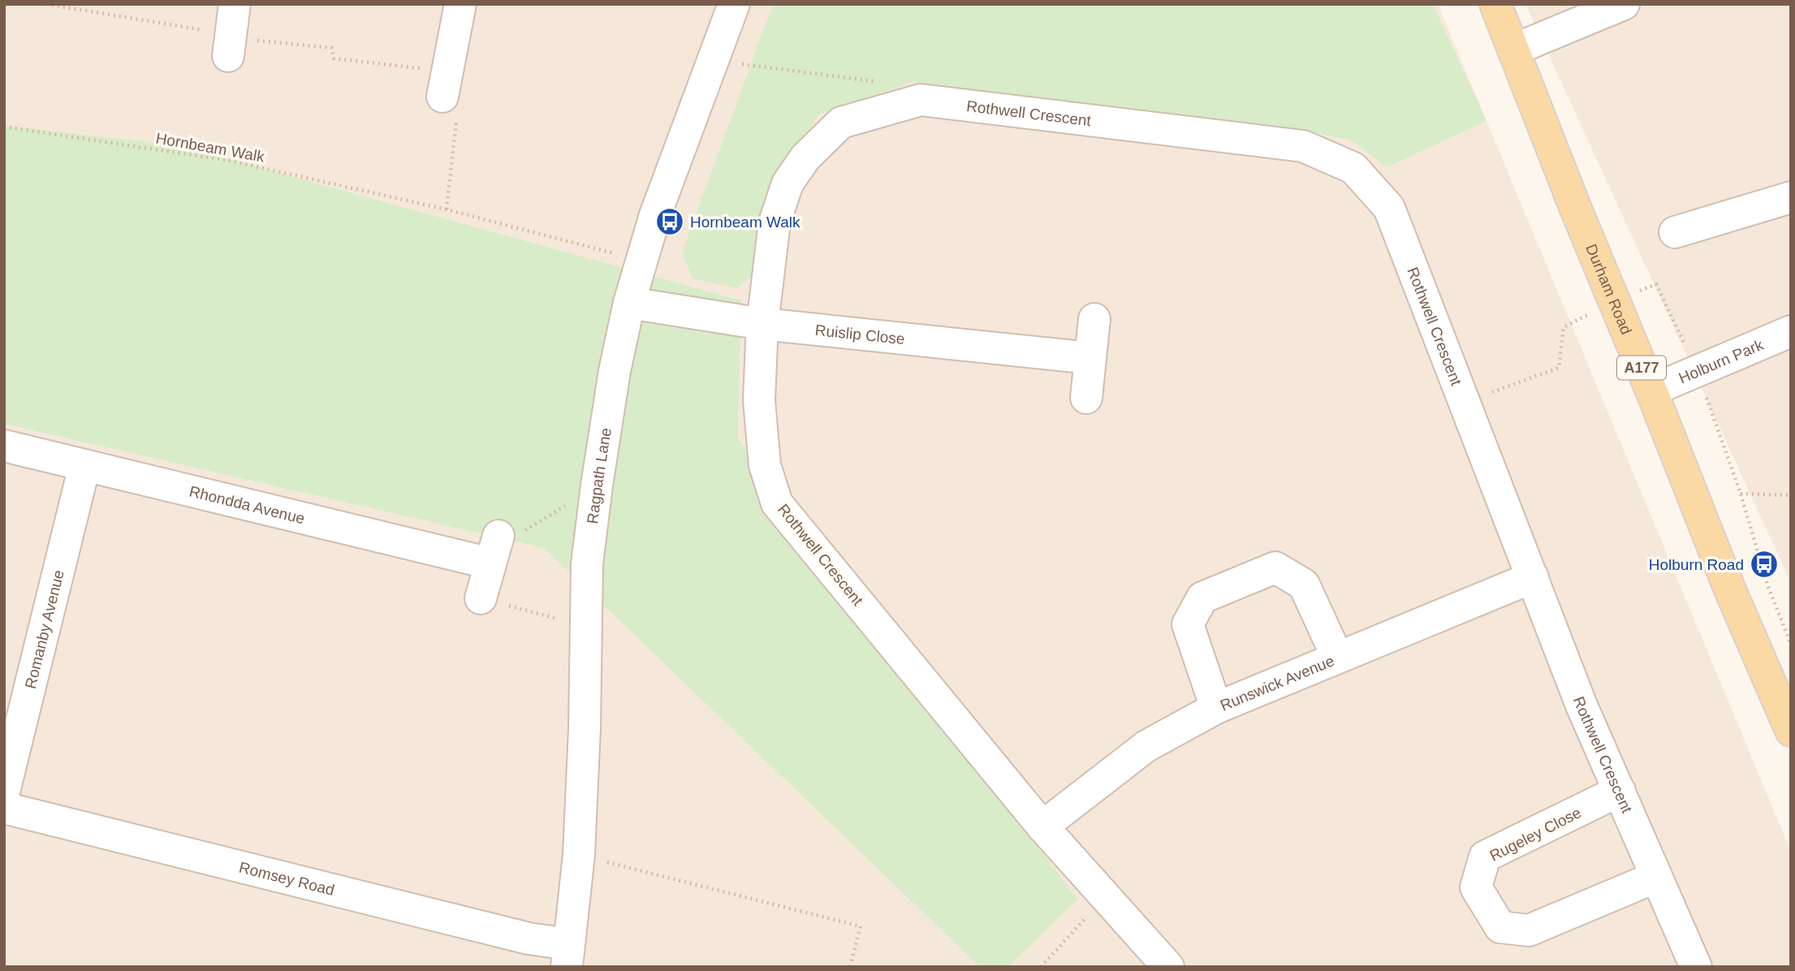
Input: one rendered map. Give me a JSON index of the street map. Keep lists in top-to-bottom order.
{
  "streets": {
    "main road": ["Durham Road", "A177"],
    "street": [
      "Rothwell Crescent",
      "Ruislip Close",
      "Holburn Park",
      "Ragpath Lane",
      "Rhondda Avenue",
      "Romanby Avenue",
      "Runswick Avenue",
      "Rugeley Close",
      "Romsey Road"
    ],
    "path": ["Hornbeam Walk"]
  },
  "crossings": [
    ["Rothwell Crescent", "Ruislip Close"],
    ["Rothwell Crescent", "Runswick Avenue"],
    ["Rothwell Crescent", "Rugeley Close"],
    ["Hornbeam Walk", "Ragpath Lane"],
    ["Durham Road", "Holburn Park"],
    ["Ruislip Close", "Ragpath Lane"],
    ["Ragpath Lane", "Romsey Road"],
    ["Rhondda Avenue", "Romanby Avenue"]
  ],
  "places": {
    "bus stop": ["Hornbeam Walk", "Holburn Road"]
  }
}
